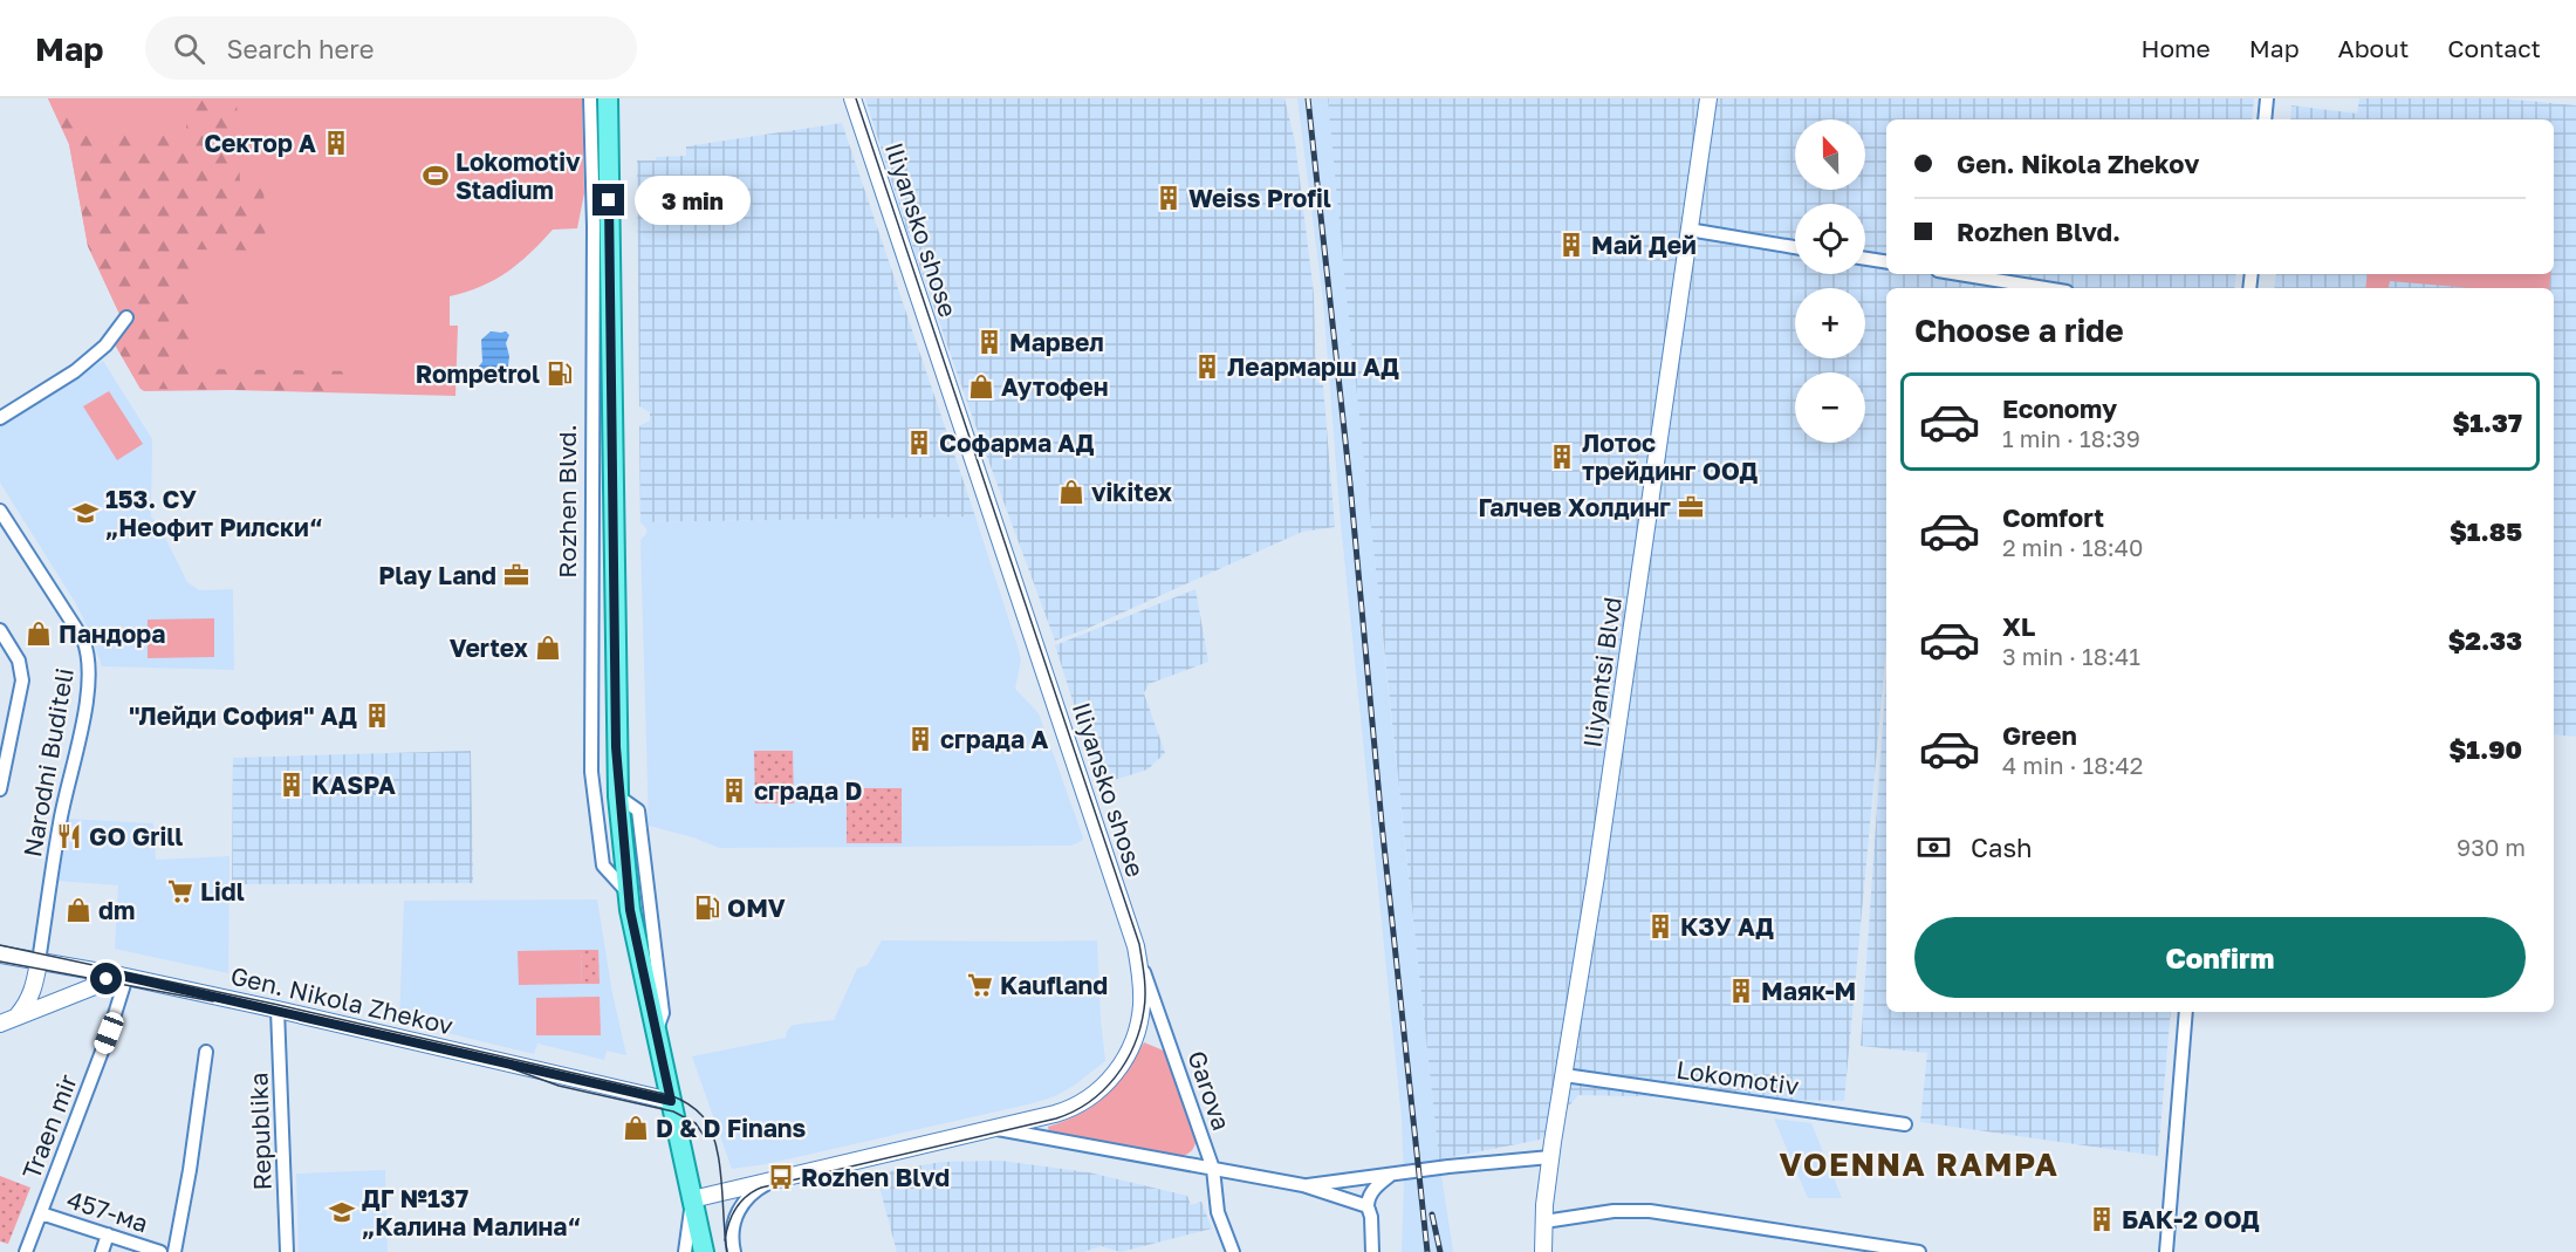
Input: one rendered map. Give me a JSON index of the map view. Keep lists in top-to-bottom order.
{
  "streets": {
    "main road": ["Rozhen Blvd."],
    "street": [
      "Iliyansko shose",
      "Iliyantsi Blvd",
      "Narodni Buditeli",
      "Gen. Nikola Zhekov",
      "Lokomotiv",
      "Garova",
      "Traen mir",
      "Republika",
      "457-ма"
    ]
  },
  "crossings": [
    ["Iliyansko shose", "Rozhen Blvd."],
    ["Iliyansko shose", "Garova"],
    ["Rozhen Blvd.", "Gen. Nikola Zhekov"],
    ["Iliyantsi Blvd", "Lokomotiv"],
    ["Narodni Buditeli", "Gen. Nikola Zhekov"],
    ["Gen. Nikola Zhekov", "Traen mir"],
    ["Gen. Nikola Zhekov", "Republika"],
    ["Traen mir", "457-ма"]
  ],
  "districts": ["VOENNA RAMPA"],
  "places": {
    "building": [
      "Сектор А",
      "Weiss Profil",
      "Май Дей",
      "Марвел",
      "Леармарш АД",
      "Софарма АД",
      "Лотос трейдинг ООД",
      "\"Лейди София\" АД",
      "сграда А",
      "KASPA",
      "сграда D",
      "КЗУ АД",
      "Маяк-М",
      "БАК-2 ООД"
    ],
    "sports": ["Lokomotiv Stadium"],
    "fuel station": ["Rompetrol", "OMV"],
    "shop": [
      "Аутофен",
      "vikitex",
      "Пандора",
      "Vertex",
      "dm",
      "D & D Finans"
    ],
    "office": ["Галчев Холдинг", "Play Land"],
    "school or university": ["153. СУ „Неофит Рилски“", "ДГ №137 „Калина Малина“"],
    "restaurant": ["GO Grill"],
    "supermarket": ["Lidl", "Kaufland"],
    "bus stop": ["Rozhen Blvd"]
  },
  "north": "top",
  "page": {
    "header": "Map",
    "search": "Search here",
    "nav": [
      "Home",
      "Map",
      "About",
      "Contact"
    ],
    "map_buttons": ["+", "−"],
    "banner": ["Gen. Nikola Zhekov", "Rozhen Blvd."],
    "bubble": "3 min",
    "heading": "Choose a ride",
    "list": [
      {
        "name": "Economy",
        "note": "1 min · 18:39",
        "value": "$1.37"
      },
      {
        "name": "Comfort",
        "note": "2 min · 18:40",
        "value": "$1.85"
      },
      {
        "name": "XL",
        "note": "3 min · 18:41",
        "value": "$2.33"
      },
      {
        "name": "Green",
        "note": "4 min · 18:42",
        "value": "$1.90"
      }
    ],
    "pay": ["Cash", "930 m"],
    "buttons": "Confirm"
  }
}
